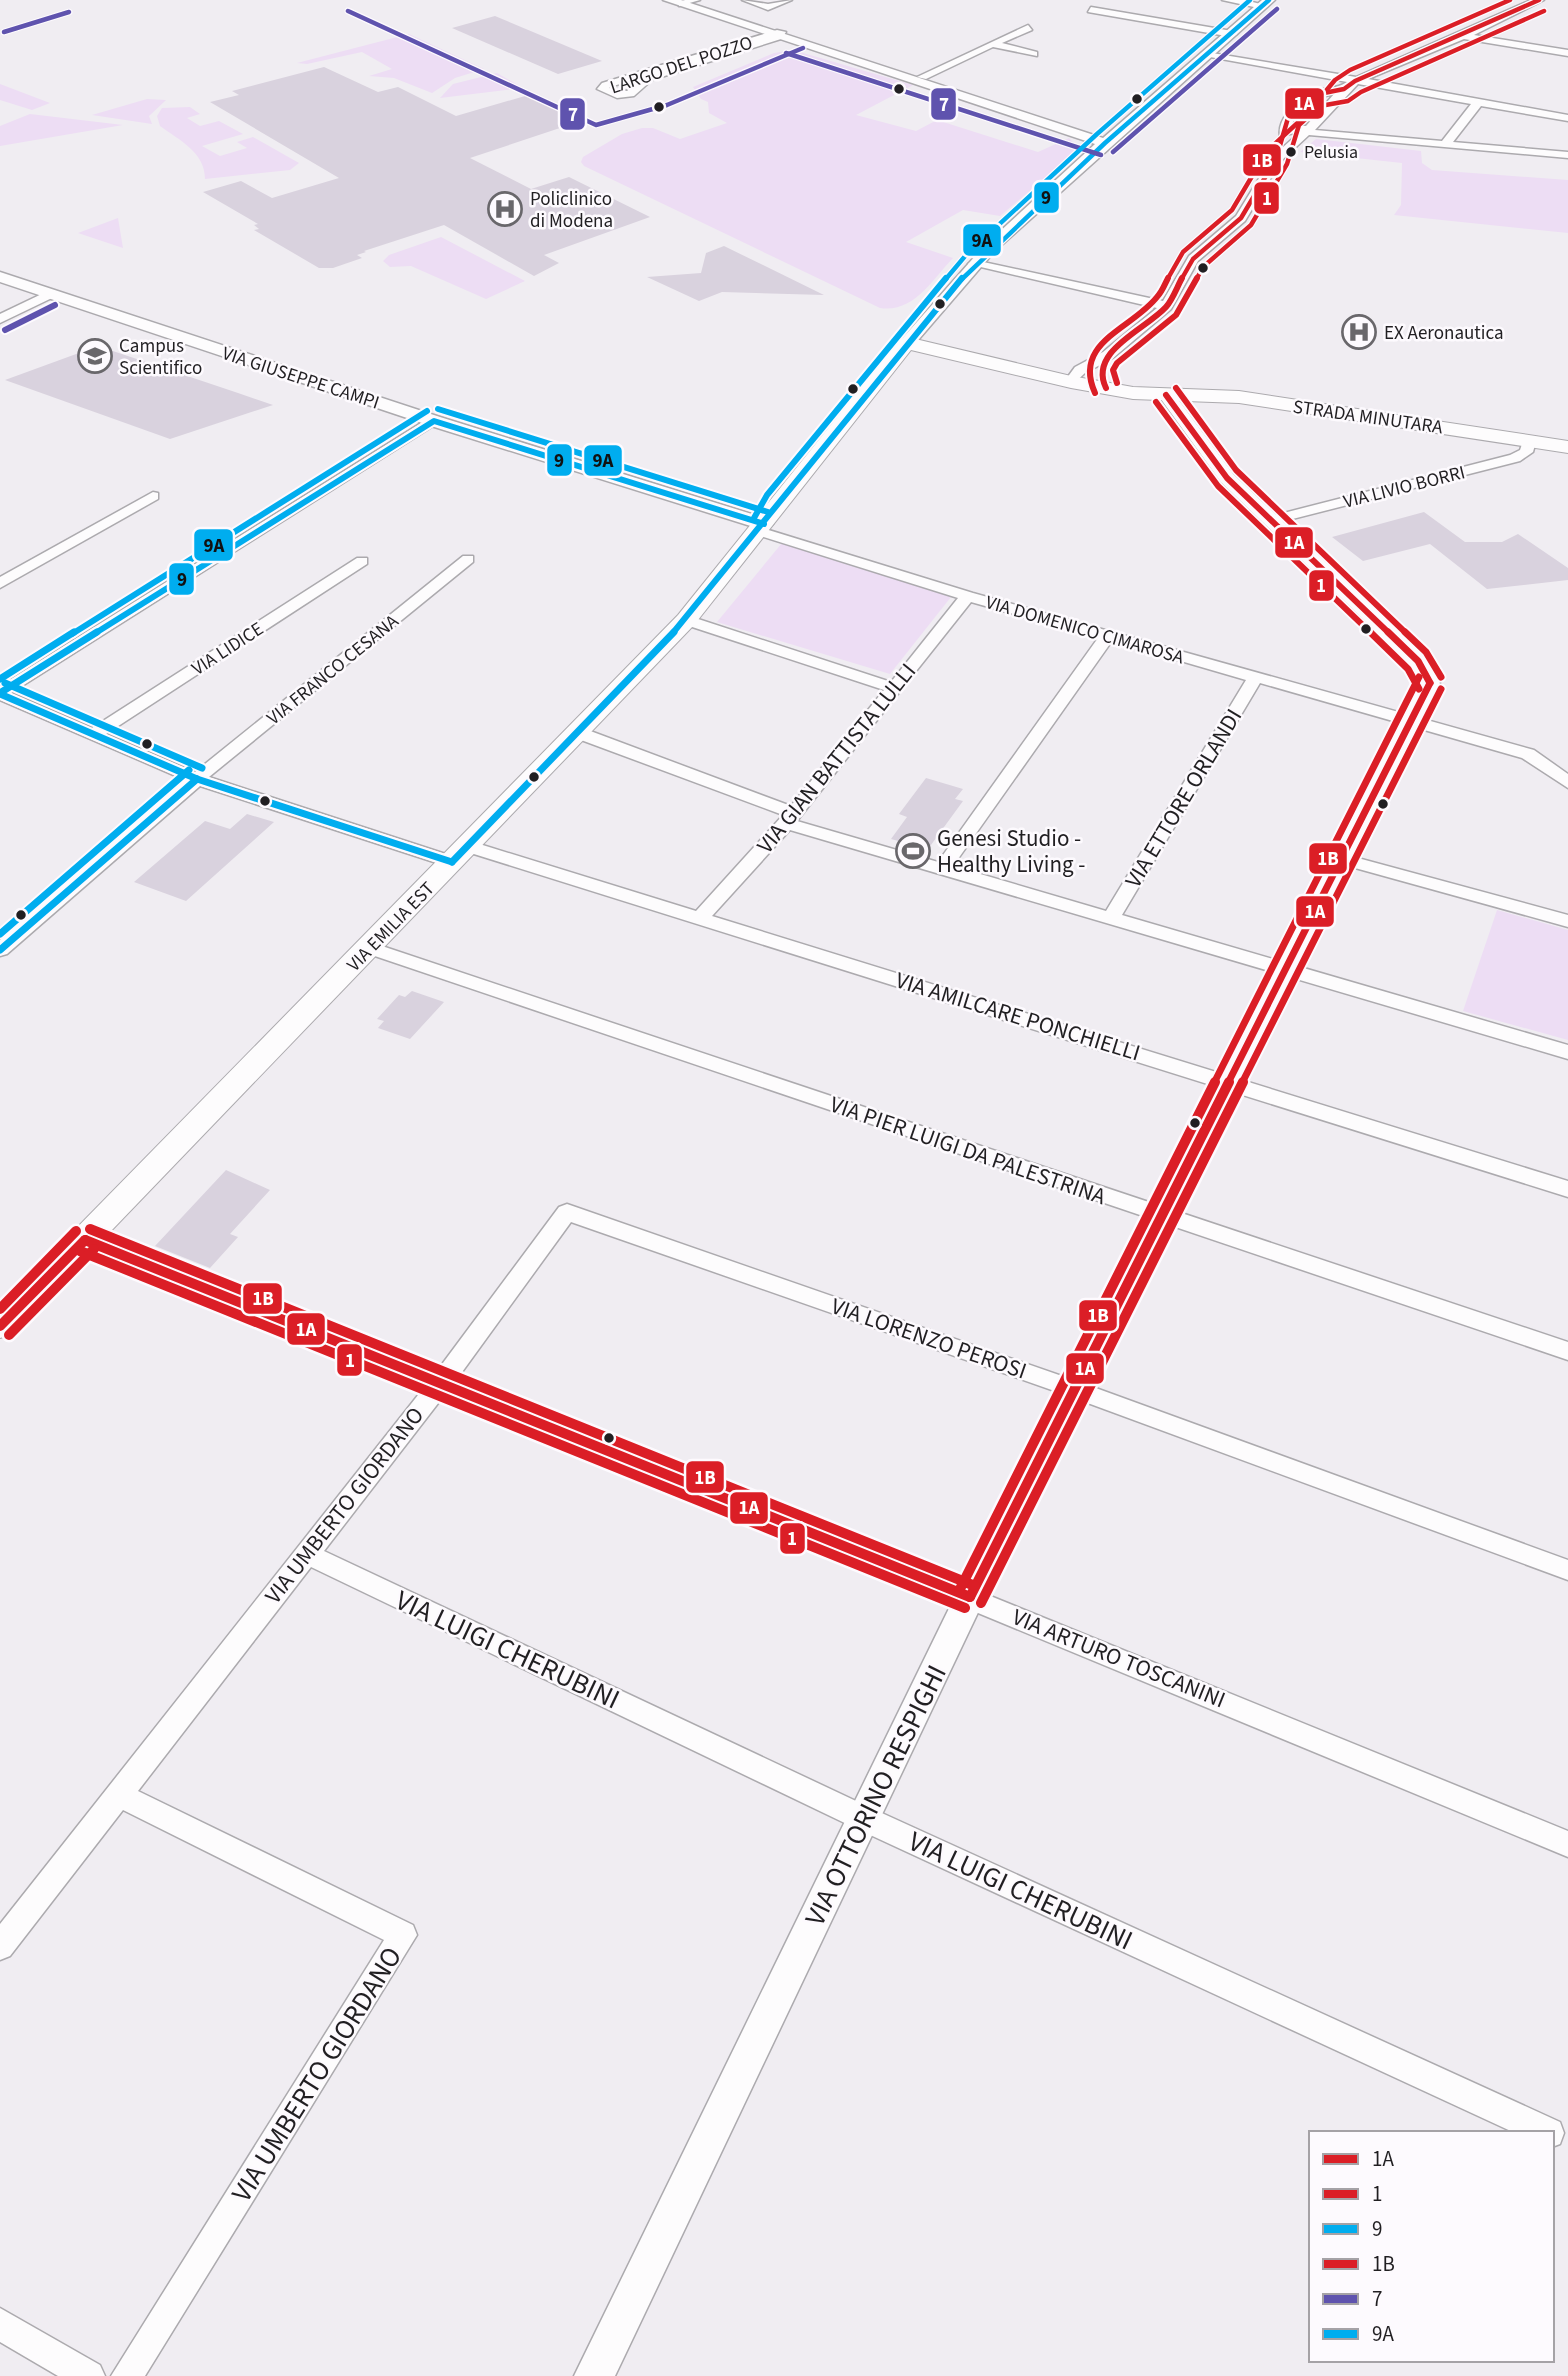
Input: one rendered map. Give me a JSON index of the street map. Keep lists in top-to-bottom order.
{
  "streets": {
    "main road": ["STRADA MINUTARA", "VIA EMILIA EST"],
    "street": [
      "LARGO DEL POZZO",
      "VIA GIUSEPPE CAMPI",
      "VIA LIVIO BORRI",
      "VIA DOMENICO CIMAROSA",
      "VIA LIDICE",
      "VIA FRANCO CESANA",
      "VIA GIAN BATTISTA LULLI",
      "VIA ETTORE ORLANDI",
      "VIA AMILCARE PONCHIELLI",
      "VIA PIER LUIGI DA PALESTRINA",
      "VIA LORENZO PEROSI",
      "VIA UMBERTO GIORDANO",
      "VIA LUIGI CHERUBINI",
      "VIA ARTURO TOSCANINI",
      "VIA OTTORINO RESPIGHI"
    ]
  },
  "crossings": [
    ["VIA GIUSEPPE CAMPI", "VIA DOMENICO CIMAROSA"],
    ["VIA GIUSEPPE CAMPI", "VIA EMILIA EST"],
    ["STRADA MINUTARA", "VIA LIVIO BORRI"],
    ["STRADA MINUTARA", "VIA EMILIA EST"],
    ["VIA DOMENICO CIMAROSA", "VIA GIAN BATTISTA LULLI"],
    ["VIA DOMENICO CIMAROSA", "VIA ETTORE ORLANDI"],
    ["VIA DOMENICO CIMAROSA", "VIA EMILIA EST"],
    ["VIA LIDICE", "VIA AMILCARE PONCHIELLI"],
    ["VIA FRANCO CESANA", "VIA AMILCARE PONCHIELLI"],
    ["VIA GIAN BATTISTA LULLI", "VIA AMILCARE PONCHIELLI"],
    ["VIA EMILIA EST", "VIA AMILCARE PONCHIELLI"],
    ["VIA EMILIA EST", "VIA PIER LUIGI DA PALESTRINA"],
    ["VIA EMILIA EST", "VIA ARTURO TOSCANINI"],
    ["VIA PIER LUIGI DA PALESTRINA", "VIA OTTORINO RESPIGHI"],
    ["VIA LORENZO PEROSI", "VIA UMBERTO GIORDANO"],
    ["VIA LORENZO PEROSI", "VIA ARTURO TOSCANINI"],
    ["VIA LORENZO PEROSI", "VIA OTTORINO RESPIGHI"],
    ["VIA UMBERTO GIORDANO", "VIA LUIGI CHERUBINI"],
    ["VIA UMBERTO GIORDANO", "VIA ARTURO TOSCANINI"],
    ["VIA LUIGI CHERUBINI", "VIA OTTORINO RESPIGHI"],
    ["VIA ARTURO TOSCANINI", "VIA OTTORINO RESPIGHI"]
  ],
  "places": {
    "other": ["Pelusia"],
    "hospital": ["Policlinico di Modena", "EX Aeronautica"],
    "school or university": ["Campus Scientifico"],
    "sports": ["Genesi Studio - Healthy Living -"]
  },
  "lines": [
    "transit line 1A",
    "transit line 9",
    "transit line 1B",
    "transit line 9A",
    "transit line 7",
    "transit line 1"
  ],
  "legend": [
    "1A",
    "1",
    "9",
    "1B",
    "7",
    "9A"
  ]
}
